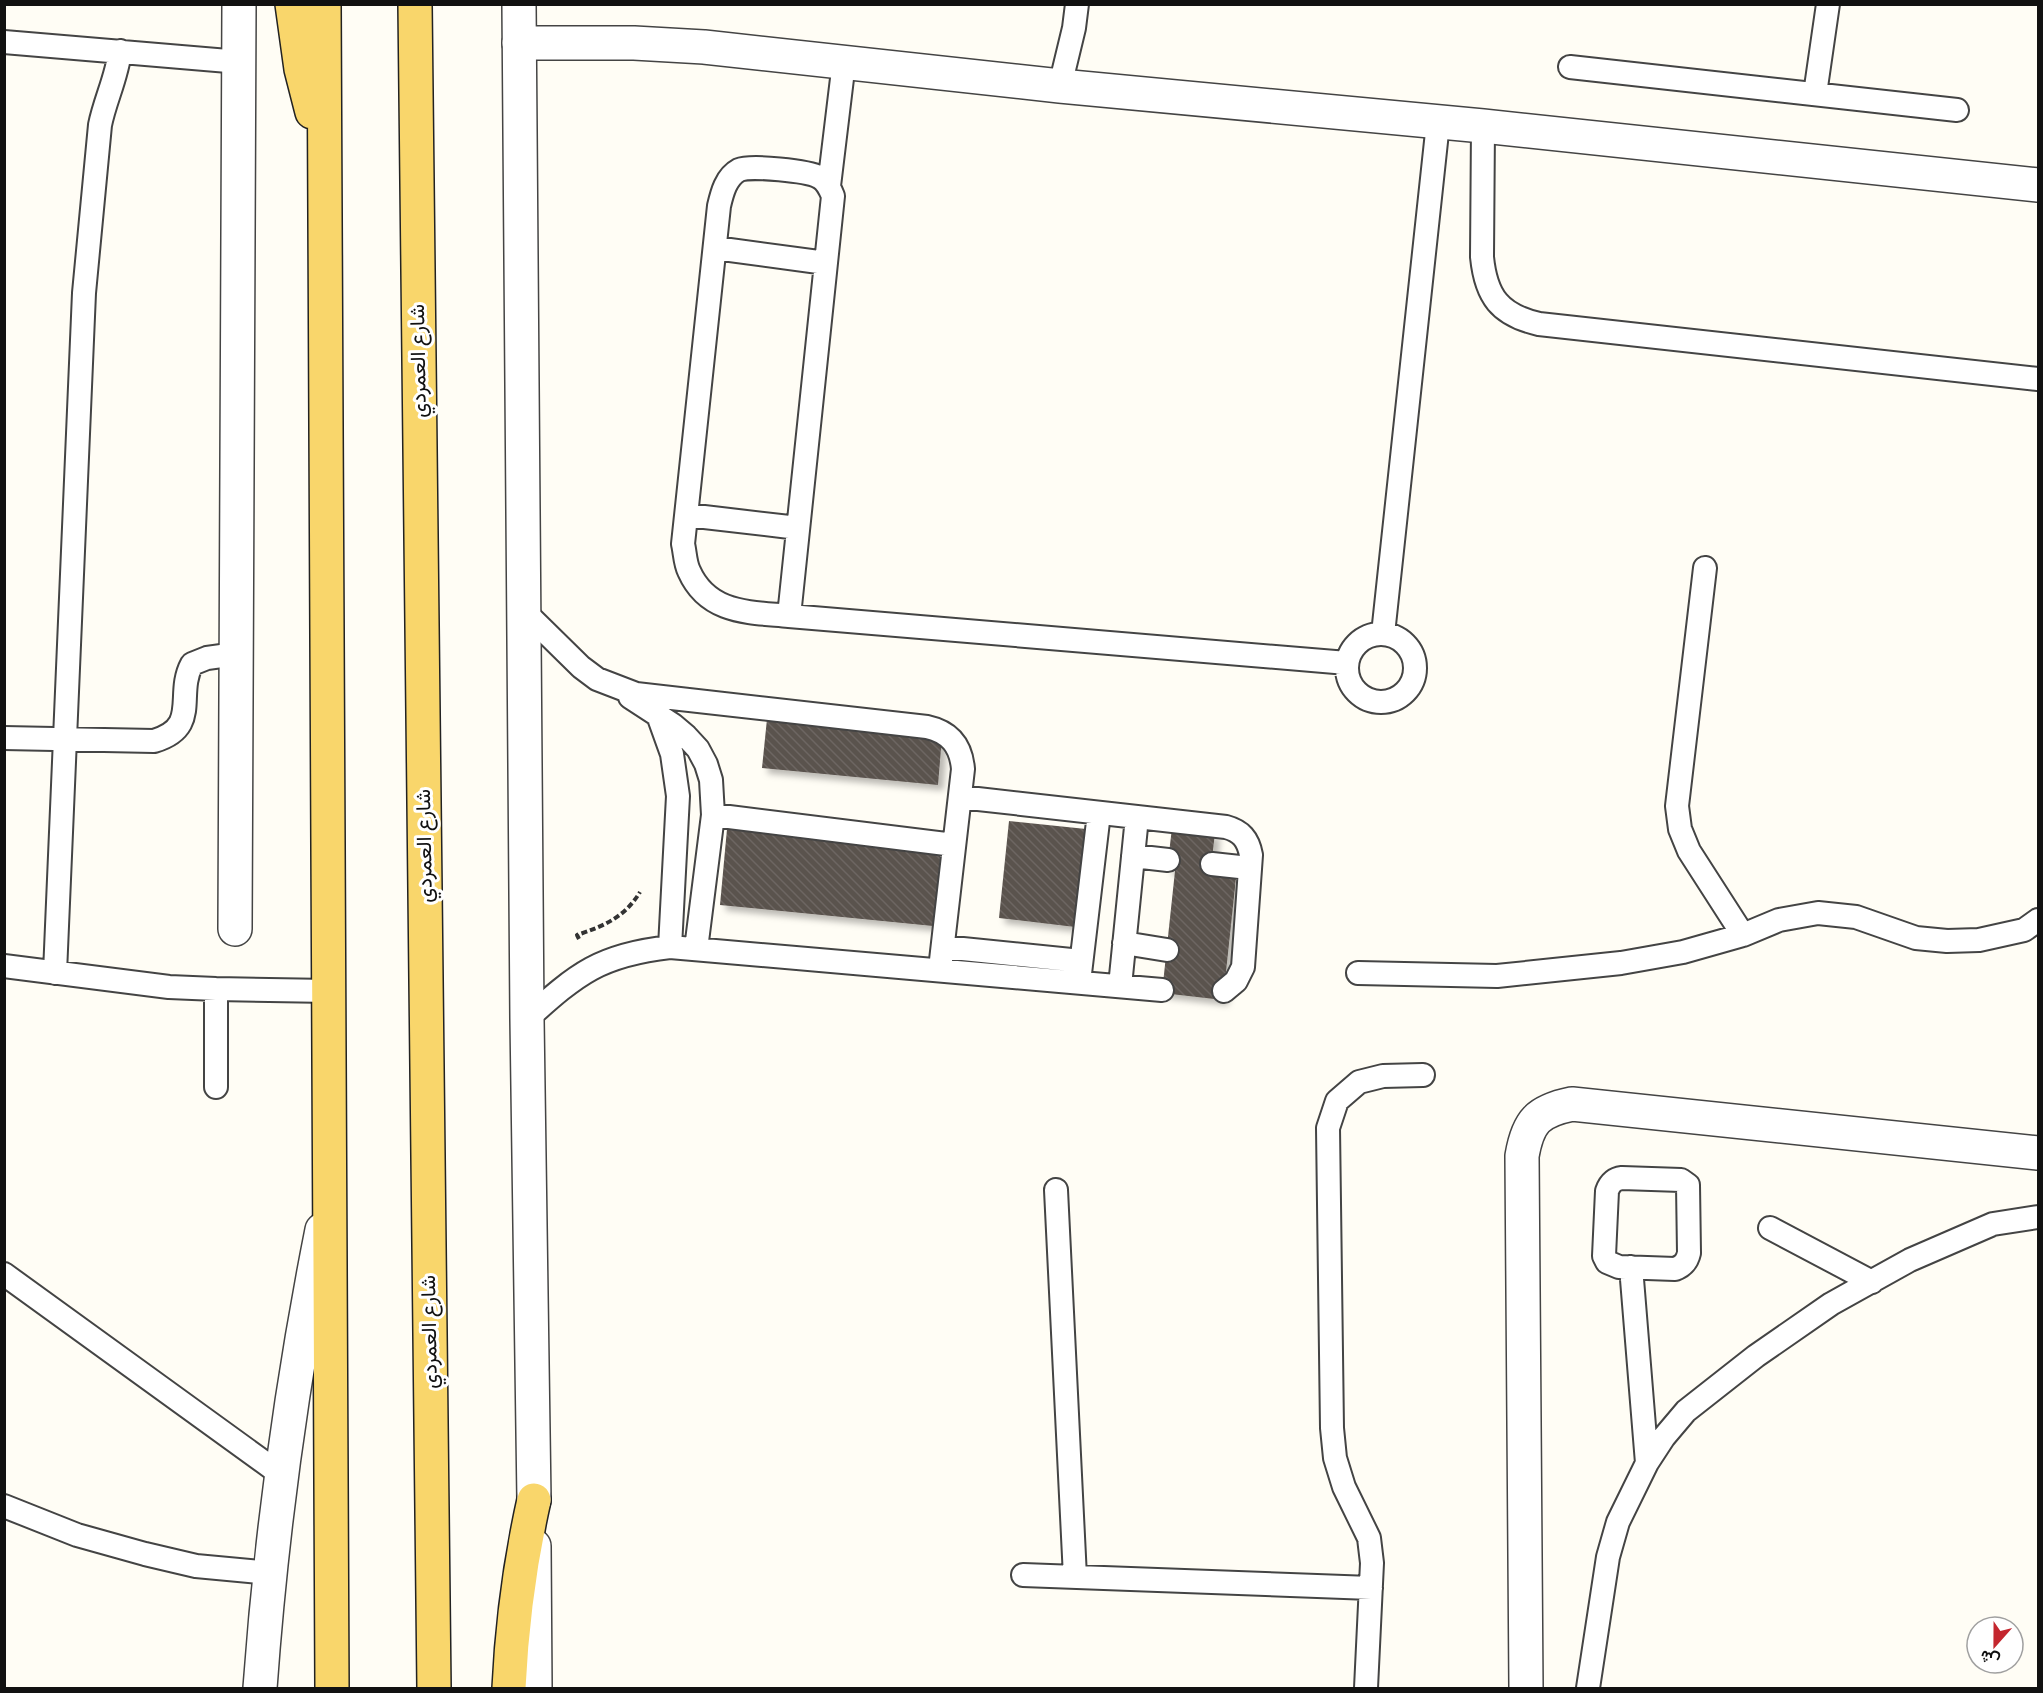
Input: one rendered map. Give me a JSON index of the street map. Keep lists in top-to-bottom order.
{
  "streets": {
    "main road": ["شارع العمردي"]
  },
  "north": "bottom"
}
